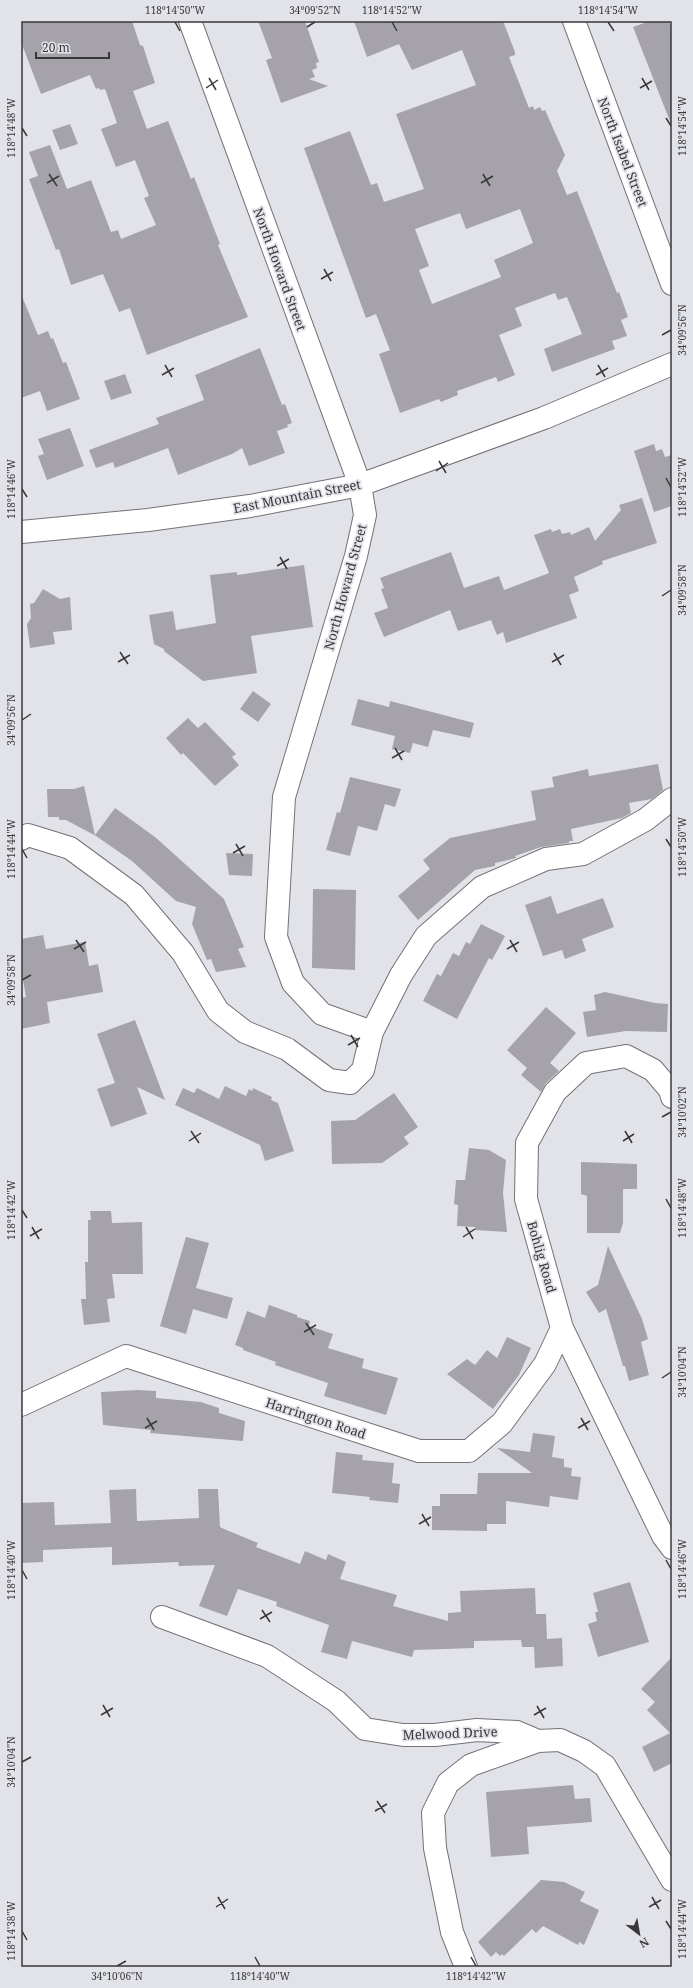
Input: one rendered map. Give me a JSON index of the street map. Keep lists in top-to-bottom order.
{
  "streets": {
    "street": [
      "North Isabel Street",
      "North Howard Street",
      "East Mountain Street",
      "Bohlig Road",
      "Harrington Road",
      "Melwood Drive"
    ]
  },
  "crossings": [
    ["North Howard Street", "East Mountain Street"],
    ["Bohlig Road", "Harrington Road"]
  ],
  "scale_bar": "20 m",
  "north": "bottom right",
  "coordinates": [
    "118°14'50\"W",
    "34°09'52\"N",
    "118°14'52\"W",
    "118°14'54\"W",
    "118°14'48\"W",
    "34°09'56\"N",
    "118°14'46\"W",
    "34°09'58\"N",
    "118°14'44\"W",
    "34°10'02\"N",
    "118°14'42\"W",
    "34°10'04\"N",
    "118°14'40\"W",
    "118°14'38\"W",
    "34°10'06\"N"
  ]
}
